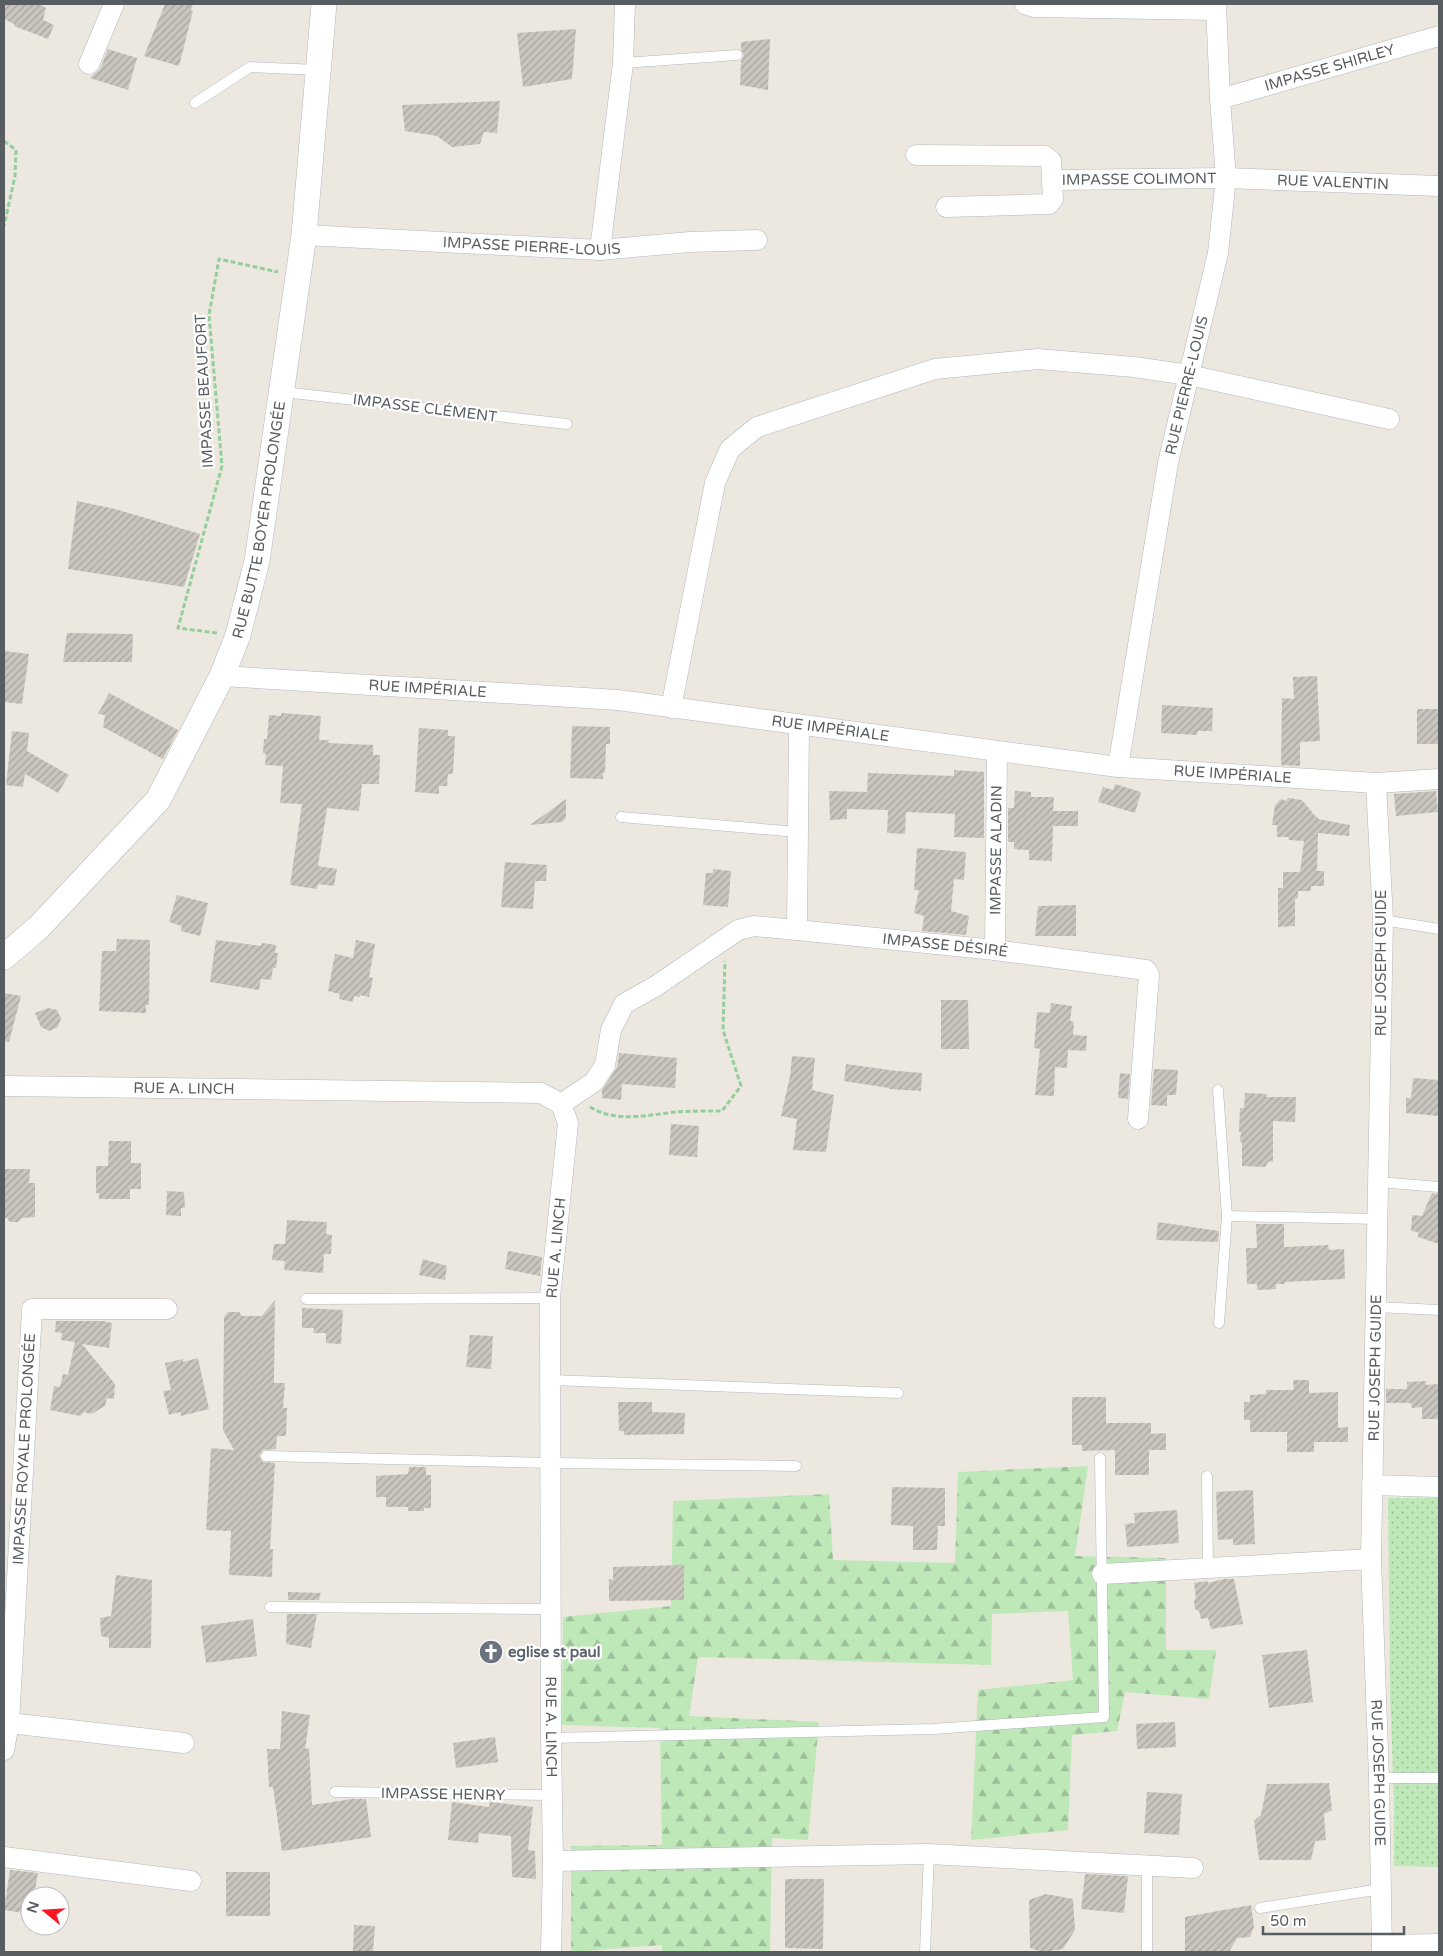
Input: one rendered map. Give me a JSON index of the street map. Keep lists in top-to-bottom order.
{
  "streets": {
    "street": [
      "IMPASSE SHIRLEY",
      "IMPASSE COLIMONT",
      "RUE VALENTIN",
      "IMPASSE PIERRE-LOUIS",
      "RUE PIERRE-LOUIS",
      "RUE BUTTE BOYER PROLONGÉE",
      "RUE IMPÉRIALE",
      "IMPASSE ALADIN",
      "IMPASSE DÉSIRÉ",
      "RUE JOSEPH GUIDE",
      "RUE A. LINCH",
      "IMPASSE ROYALE PROLONGÉE"
    ],
    "lane": ["IMPASSE CLÉMENT", "IMPASSE HENRY"],
    "path": ["IMPASSE BEAUFORT"]
  },
  "crossings": [
    ["IMPASSE SHIRLEY", "RUE PIERRE-LOUIS"],
    ["IMPASSE COLIMONT", "RUE VALENTIN"],
    ["IMPASSE COLIMONT", "RUE PIERRE-LOUIS"],
    ["RUE VALENTIN", "RUE PIERRE-LOUIS"],
    ["IMPASSE PIERRE-LOUIS", "RUE BUTTE BOYER PROLONGÉE"],
    ["RUE PIERRE-LOUIS", "RUE IMPÉRIALE"],
    ["IMPASSE BEAUFORT", "RUE BUTTE BOYER PROLONGÉE"],
    ["IMPASSE CLÉMENT", "RUE BUTTE BOYER PROLONGÉE"],
    ["RUE BUTTE BOYER PROLONGÉE", "RUE IMPÉRIALE"],
    ["RUE IMPÉRIALE", "IMPASSE ALADIN"],
    ["RUE IMPÉRIALE", "RUE JOSEPH GUIDE"],
    ["IMPASSE ALADIN", "IMPASSE DÉSIRÉ"],
    ["IMPASSE DÉSIRÉ", "RUE A. LINCH"],
    ["RUE A. LINCH", "IMPASSE HENRY"]
  ],
  "places": {
    "church": ["eglise st paul"]
  },
  "scale_bar": "50 m",
  "north": "left"
}
